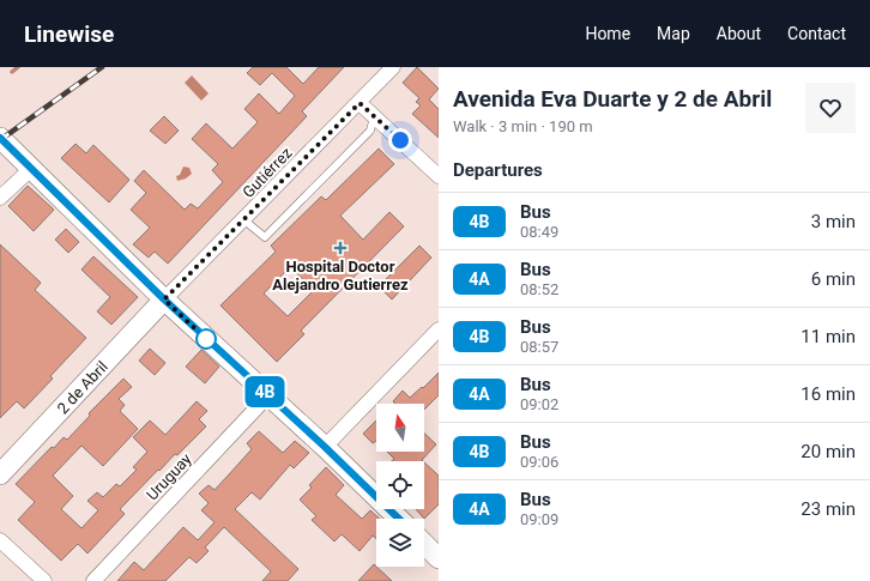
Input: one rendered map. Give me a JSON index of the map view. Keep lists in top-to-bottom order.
{
  "streets": {
    "main road": ["2 de Abril"],
    "street": ["Gutiérrez", "Uruguay"]
  },
  "crossings": [
    ["Gutiérrez", "2 de Abril"]
  ],
  "places": {
    "health": ["Hospital Doctor Alejandro Gutierrez"]
  },
  "lines": ["bus line 4B"],
  "north": "top",
  "page": {
    "header": "Linewise",
    "nav": [
      "Home",
      "Map",
      "About",
      "Contact"
    ],
    "on_map": "4B",
    "heading": [
      ["Avenida Eva Duarte y 2 de Abril", "Walk · 3 min · 190 m"],
      "Departures"
    ],
    "list": [
      {
        "mark": "4B",
        "name": "Bus",
        "note": "08:49",
        "value": "3 min"
      },
      {
        "mark": "4A",
        "name": "Bus",
        "note": "08:52",
        "value": "6 min"
      },
      {
        "mark": "4B",
        "name": "Bus",
        "note": "08:57",
        "value": "11 min"
      },
      {
        "mark": "4A",
        "name": "Bus",
        "note": "09:02",
        "value": "16 min"
      },
      {
        "mark": "4B",
        "name": "Bus",
        "note": "09:06",
        "value": "20 min"
      },
      {
        "mark": "4A",
        "name": "Bus",
        "note": "09:09",
        "value": "23 min"
      }
    ]
  }
}
